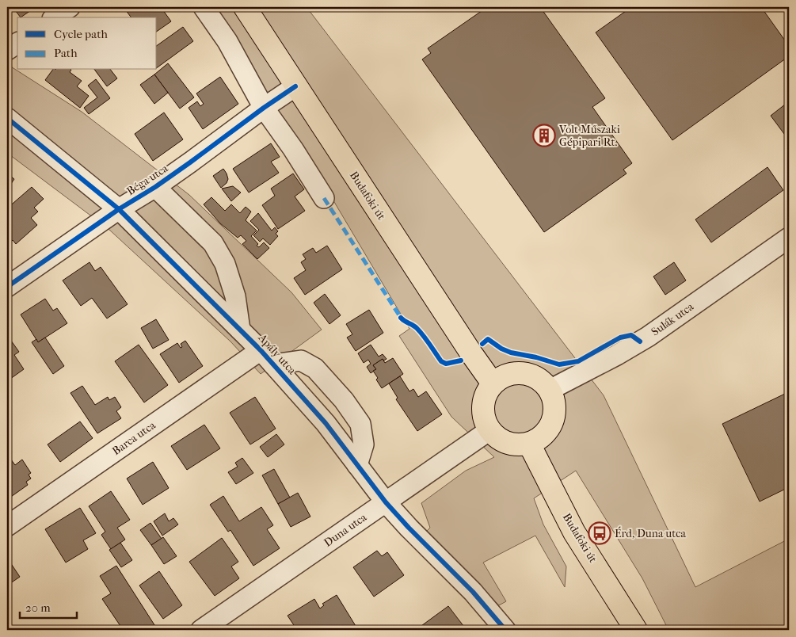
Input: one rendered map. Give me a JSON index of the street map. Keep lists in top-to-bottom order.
{
  "streets": {
    "main road": ["Budafoki út"],
    "street": [
      "Béga utca",
      "Sulák utca",
      "Apály utca",
      "Barca utca",
      "Duna utca"
    ]
  },
  "crossings": [
    ["Béga utca", "Budafoki út"],
    ["Béga utca", "Apály utca"],
    ["Budafoki út", "Sulák utca"],
    ["Budafoki út", "Duna utca"],
    ["Sulák utca", "Duna utca"],
    ["Apály utca", "Barca utca"],
    ["Apály utca", "Duna utca"]
  ],
  "places": {
    "building": ["Volt Műszaki Gépipari Rt."],
    "bus stop": ["Érd, Duna utca"]
  },
  "legend": ["Cycle path", "Path"],
  "scale_bar": "20 m"
}
